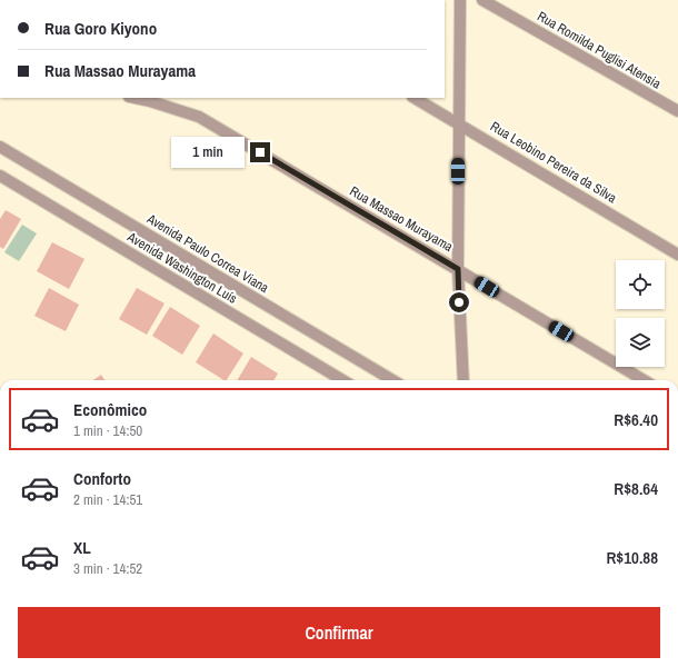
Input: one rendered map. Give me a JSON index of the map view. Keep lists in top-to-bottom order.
{
  "streets": {
    "street": [
      "Rua Romilda Puglisi Atensia",
      "Rua Leobino Pereira da Silva",
      "Rua Massao Murayama",
      "Avenida Paulo Correa Viana",
      "Avenida Washington Luís"
    ]
  },
  "page": {
    "banner": ["Rua Goro Kiyono", "Rua Massao Murayama"],
    "bubble": "1 min",
    "list": [
      {
        "name": "Econômico",
        "note": "1 min · 14:50",
        "value": "R$6.40"
      },
      {
        "name": "Conforto",
        "note": "2 min · 14:51",
        "value": "R$8.64"
      },
      {
        "name": "XL",
        "note": "3 min · 14:52",
        "value": "R$10.88"
      }
    ],
    "buttons": "Confirmar"
  }
}
